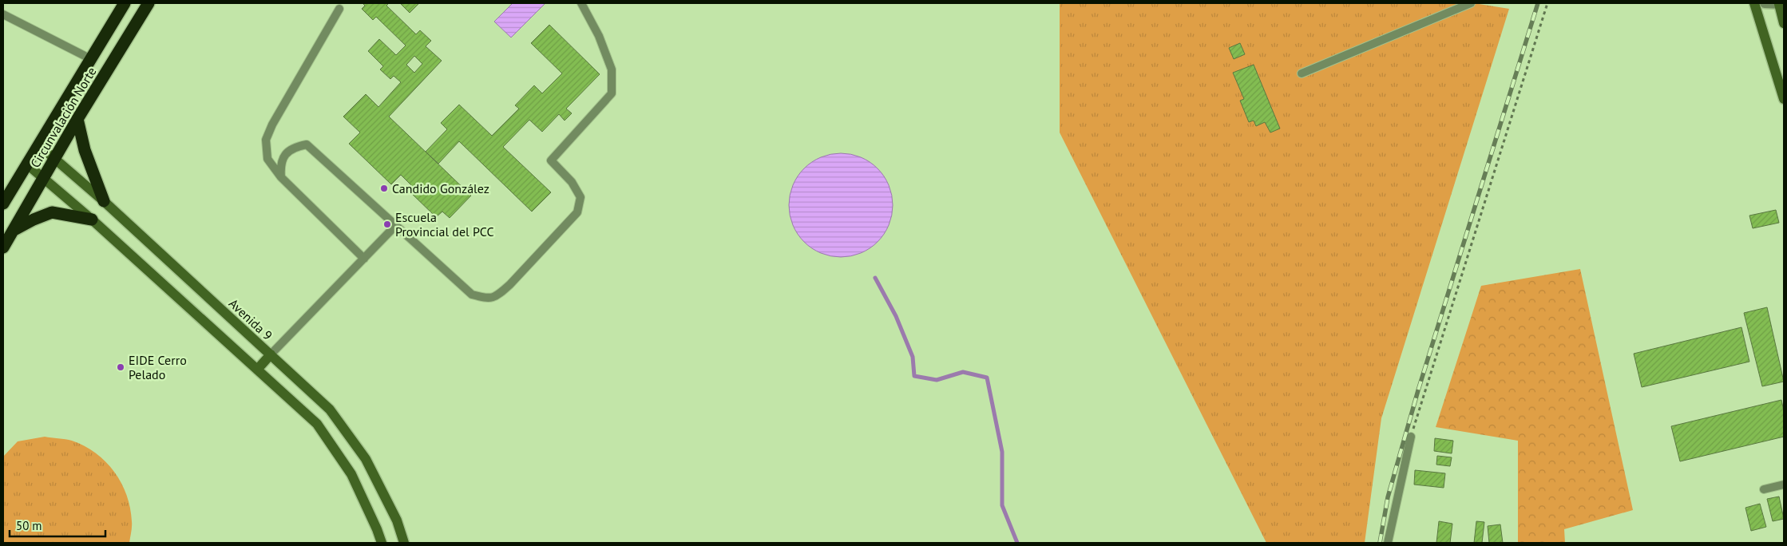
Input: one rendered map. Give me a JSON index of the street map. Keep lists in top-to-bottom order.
{
  "streets": {
    "highway": ["Circunvalación Norte"],
    "street": ["Avenida 9"]
  },
  "crossings": [
    ["Circunvalación Norte", "Avenida 9"]
  ],
  "places": ["Candido González", "Escuela Provincial del PCC", "EIDE Cerro Pelado"],
  "scale_bar": "50 m"
}
